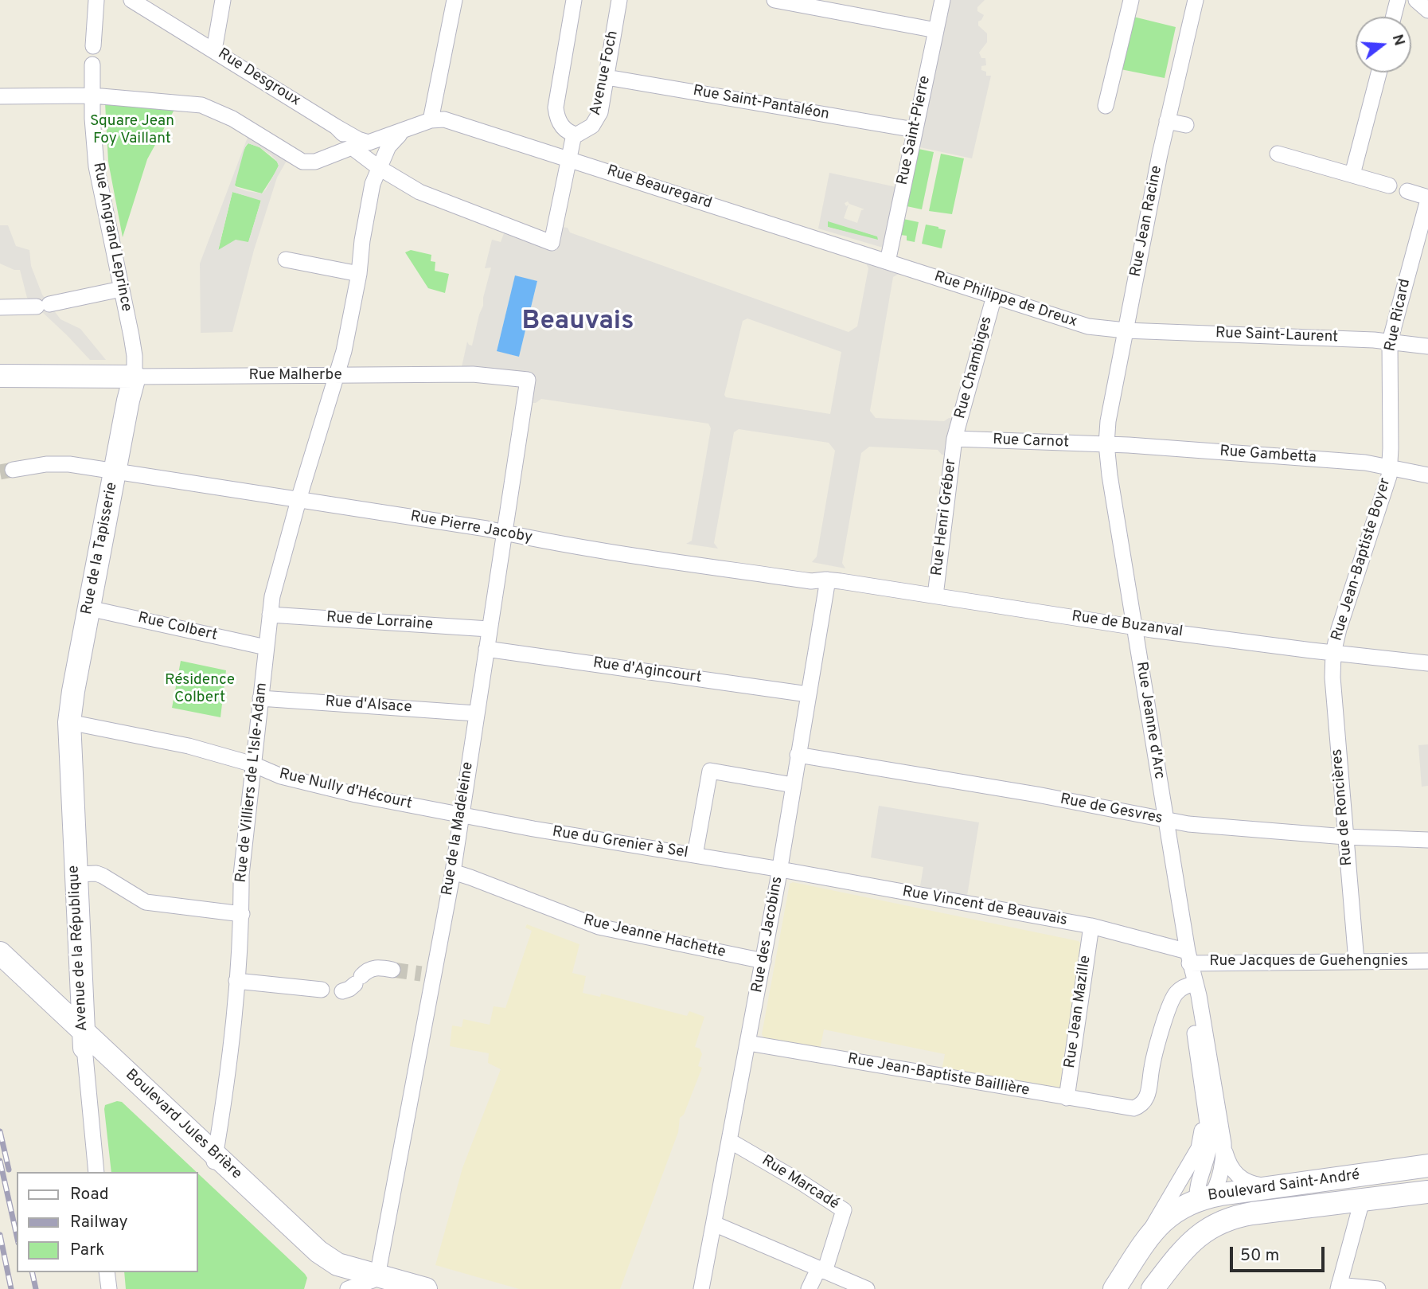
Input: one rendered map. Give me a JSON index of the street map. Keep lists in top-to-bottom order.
{
  "streets": {
    "main road": [
      "Rue de la Tapisserie",
      "Avenue de la République",
      "Boulevard Jules Brière",
      "Boulevard Saint-André"
    ],
    "street": [
      "Avenue Foch",
      "Rue Desgroux",
      "Rue Saint-Pantaléon",
      "Rue Saint-Pierre",
      "Rue Beauregard",
      "Rue Jean Racine",
      "Rue Angrand Leprince",
      "Rue Philippe de Dreux",
      "Rue Ricard",
      "Rue Saint-Laurent",
      "Rue Chambiges",
      "Rue Malherbe",
      "Rue Carnot",
      "Rue Gambetta",
      "Rue Henri Gréber",
      "Rue Pierre Jacoby",
      "Rue Jean-Baptiste Boyer",
      "Rue de Lorraine",
      "Rue de Buzanval",
      "Rue Colbert",
      "Rue d'Agincourt",
      "Rue d'Alsace",
      "Rue Jeanne d'Arc",
      "Rue de Villiers de L'Isle-Adam",
      "Rue Nully d'Hécourt",
      "Rue de Roncières",
      "Rue de Gesvres",
      "Rue de la Madeleine",
      "Rue du Grenier à Sel",
      "Rue Vincent de Beauvais",
      "Rue des Jacobins",
      "Rue Jeanne Hachette",
      "Rue Jacques de Guehengnies",
      "Rue Jean Mazille",
      "Rue Jean-Baptiste Baillière",
      "Rue Marcadé"
    ]
  },
  "crossings": [
    ["Avenue Foch", "Rue Saint-Pantaléon"],
    ["Rue Desgroux", "Rue Beauregard"],
    ["Rue Desgroux", "Rue Angrand Leprince"],
    ["Rue Desgroux", "Rue de Villiers de L'Isle-Adam"],
    ["Rue Saint-Pantaléon", "Rue Saint-Pierre"],
    ["Rue Saint-Pierre", "Rue Beauregard"],
    ["Rue Saint-Pierre", "Rue Philippe de Dreux"],
    ["Rue Beauregard", "Rue Philippe de Dreux"],
    ["Rue Jean Racine", "Rue Philippe de Dreux"],
    ["Rue Jean Racine", "Rue Saint-Laurent"],
    ["Rue Jean Racine", "Rue Carnot"],
    ["Rue Jean Racine", "Rue Gambetta"],
    ["Rue Jean Racine", "Rue Jeanne d'Arc"],
    ["Rue Angrand Leprince", "Rue Malherbe"],
    ["Rue Angrand Leprince", "Rue de la Tapisserie"],
    ["Rue Philippe de Dreux", "Rue Saint-Laurent"],
    ["Rue Philippe de Dreux", "Rue Chambiges"],
    ["Rue Ricard", "Rue Saint-Laurent"],
    ["Rue Ricard", "Rue Gambetta"],
    ["Rue Ricard", "Rue Jean-Baptiste Boyer"],
    ["Rue Chambiges", "Rue Carnot"],
    ["Rue Chambiges", "Rue Henri Gréber"],
    ["Rue Malherbe", "Rue de la Tapisserie"],
    ["Rue Malherbe", "Rue de Villiers de L'Isle-Adam"],
    ["Rue Malherbe", "Rue de la Madeleine"],
    ["Rue Carnot", "Rue Gambetta"],
    ["Rue Carnot", "Rue Henri Gréber"],
    ["Rue Carnot", "Rue Jeanne d'Arc"],
    ["Rue Gambetta", "Rue Jean-Baptiste Boyer"],
    ["Rue Gambetta", "Rue Jeanne d'Arc"],
    ["Rue Henri Gréber", "Rue de Buzanval"],
    ["Rue Pierre Jacoby", "Rue de la Tapisserie"],
    ["Rue Pierre Jacoby", "Rue de Buzanval"],
    ["Rue Pierre Jacoby", "Rue de Villiers de L'Isle-Adam"],
    ["Rue Pierre Jacoby", "Rue de la Madeleine"],
    ["Rue Pierre Jacoby", "Rue des Jacobins"],
    ["Rue de la Tapisserie", "Rue Colbert"],
    ["Rue de la Tapisserie", "Rue Nully d'Hécourt"],
    ["Rue de la Tapisserie", "Avenue de la République"],
    ["Rue Jean-Baptiste Boyer", "Rue de Buzanval"],
    ["Rue Jean-Baptiste Boyer", "Rue de Roncières"],
    ["Rue de Lorraine", "Rue de Villiers de L'Isle-Adam"],
    ["Rue de Lorraine", "Rue de la Madeleine"],
    ["Rue de Buzanval", "Rue Jeanne d'Arc"],
    ["Rue de Buzanval", "Rue de Roncières"],
    ["Rue de Buzanval", "Rue des Jacobins"],
    ["Rue Colbert", "Rue de Villiers de L'Isle-Adam"],
    ["Rue d'Agincourt", "Rue de la Madeleine"],
    ["Rue d'Agincourt", "Rue des Jacobins"],
    ["Rue d'Alsace", "Rue de Villiers de L'Isle-Adam"],
    ["Rue d'Alsace", "Rue de la Madeleine"],
    ["Rue Jeanne d'Arc", "Rue de Gesvres"],
    ["Rue Jeanne d'Arc", "Rue Vincent de Beauvais"],
    ["Rue Jeanne d'Arc", "Rue Jacques de Guehengnies"],
    ["Rue Jeanne d'Arc", "Rue Jean-Baptiste Baillière"],
    ["Rue Jeanne d'Arc", "Boulevard Saint-André"],
    ["Rue de Villiers de L'Isle-Adam", "Rue Nully d'Hécourt"],
    ["Rue de Villiers de L'Isle-Adam", "Boulevard Jules Brière"],
    ["Rue Nully d'Hécourt", "Rue de la Madeleine"],
    ["Rue Nully d'Hécourt", "Rue du Grenier à Sel"],
    ["Rue Nully d'Hécourt", "Avenue de la République"],
    ["Rue de Roncières", "Rue de Gesvres"],
    ["Rue de Roncières", "Rue Jacques de Guehengnies"],
    ["Rue de Gesvres", "Rue des Jacobins"],
    ["Rue de la Madeleine", "Rue du Grenier à Sel"],
    ["Rue de la Madeleine", "Rue Jeanne Hachette"],
    ["Rue de la Madeleine", "Boulevard Jules Brière"],
    ["Rue du Grenier à Sel", "Rue Vincent de Beauvais"],
    ["Rue du Grenier à Sel", "Rue des Jacobins"],
    ["Rue Vincent de Beauvais", "Rue des Jacobins"],
    ["Rue Vincent de Beauvais", "Rue Jacques de Guehengnies"],
    ["Rue Vincent de Beauvais", "Rue Jean Mazille"],
    ["Rue des Jacobins", "Rue Jeanne Hachette"],
    ["Rue des Jacobins", "Rue Jean-Baptiste Baillière"],
    ["Rue des Jacobins", "Rue Marcadé"],
    ["Avenue de la République", "Boulevard Jules Brière"],
    ["Rue Jean Mazille", "Rue Jean-Baptiste Baillière"]
  ],
  "districts": ["Beauvais"],
  "parks": ["Square Jean Foy Vaillant", "Résidence Colbert"],
  "legend": ["Road", "Railway", "Park"],
  "scale_bar": "50 m",
  "north": "right"
}
